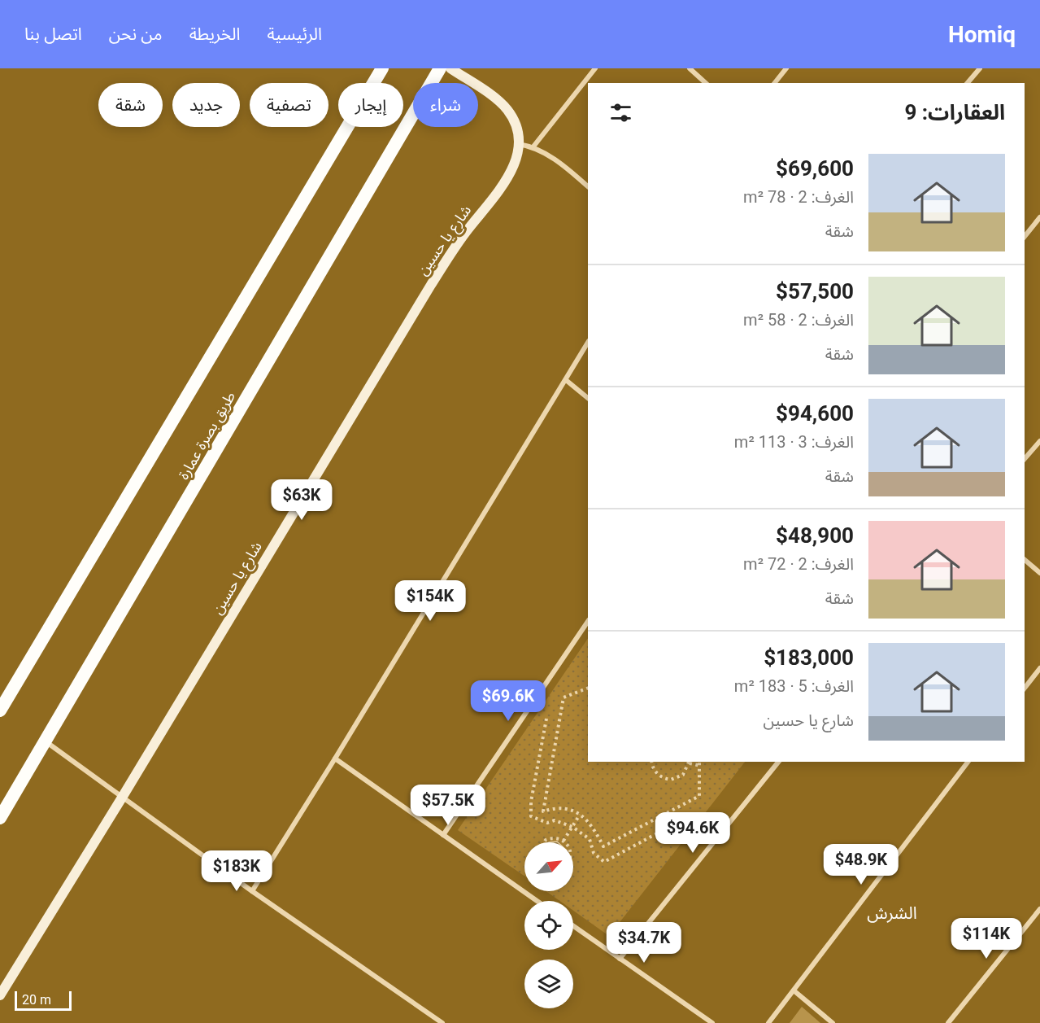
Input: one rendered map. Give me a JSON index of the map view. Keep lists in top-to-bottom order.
{
  "streets": {
    "highway": ["طريق بصرة عمارة"],
    "main road": ["شارع يا حسين"]
  },
  "districts": ["الشرش"],
  "scale_bar": "20 m",
  "north": "top right",
  "page": {
    "header": "Homiq",
    "nav": [
      "الرئيسية",
      "الخريطة",
      "من نحن",
      "اتصل بنا"
    ],
    "chip": [
      "شراء",
      "إيجار",
      "تصفية",
      "جديد",
      "شقة"
    ],
    "heading": "العقارات: 9",
    "list": [
      {
        "name": "$69,600",
        "note": "الغرف: 2 · 78 m² · شقة"
      },
      {
        "name": "$57,500",
        "note": "الغرف: 2 · 58 m² · شقة"
      },
      {
        "name": "$94,600",
        "note": "الغرف: 3 · 113 m² · شقة"
      },
      {
        "name": "$48,900",
        "note": "الغرف: 2 · 72 m² · شقة"
      },
      {
        "name": "$183,000",
        "note": "الغرف: 5 · 183 m² · شارع يا حسين"
      }
    ],
    "price": [
      "$63K",
      "$154K",
      "$69.6K",
      "$57.5K",
      "$94.6K",
      "$48.9K",
      "$183K",
      "$114K",
      "$34.7K"
    ],
    "scale": "20 m"
  }
}
